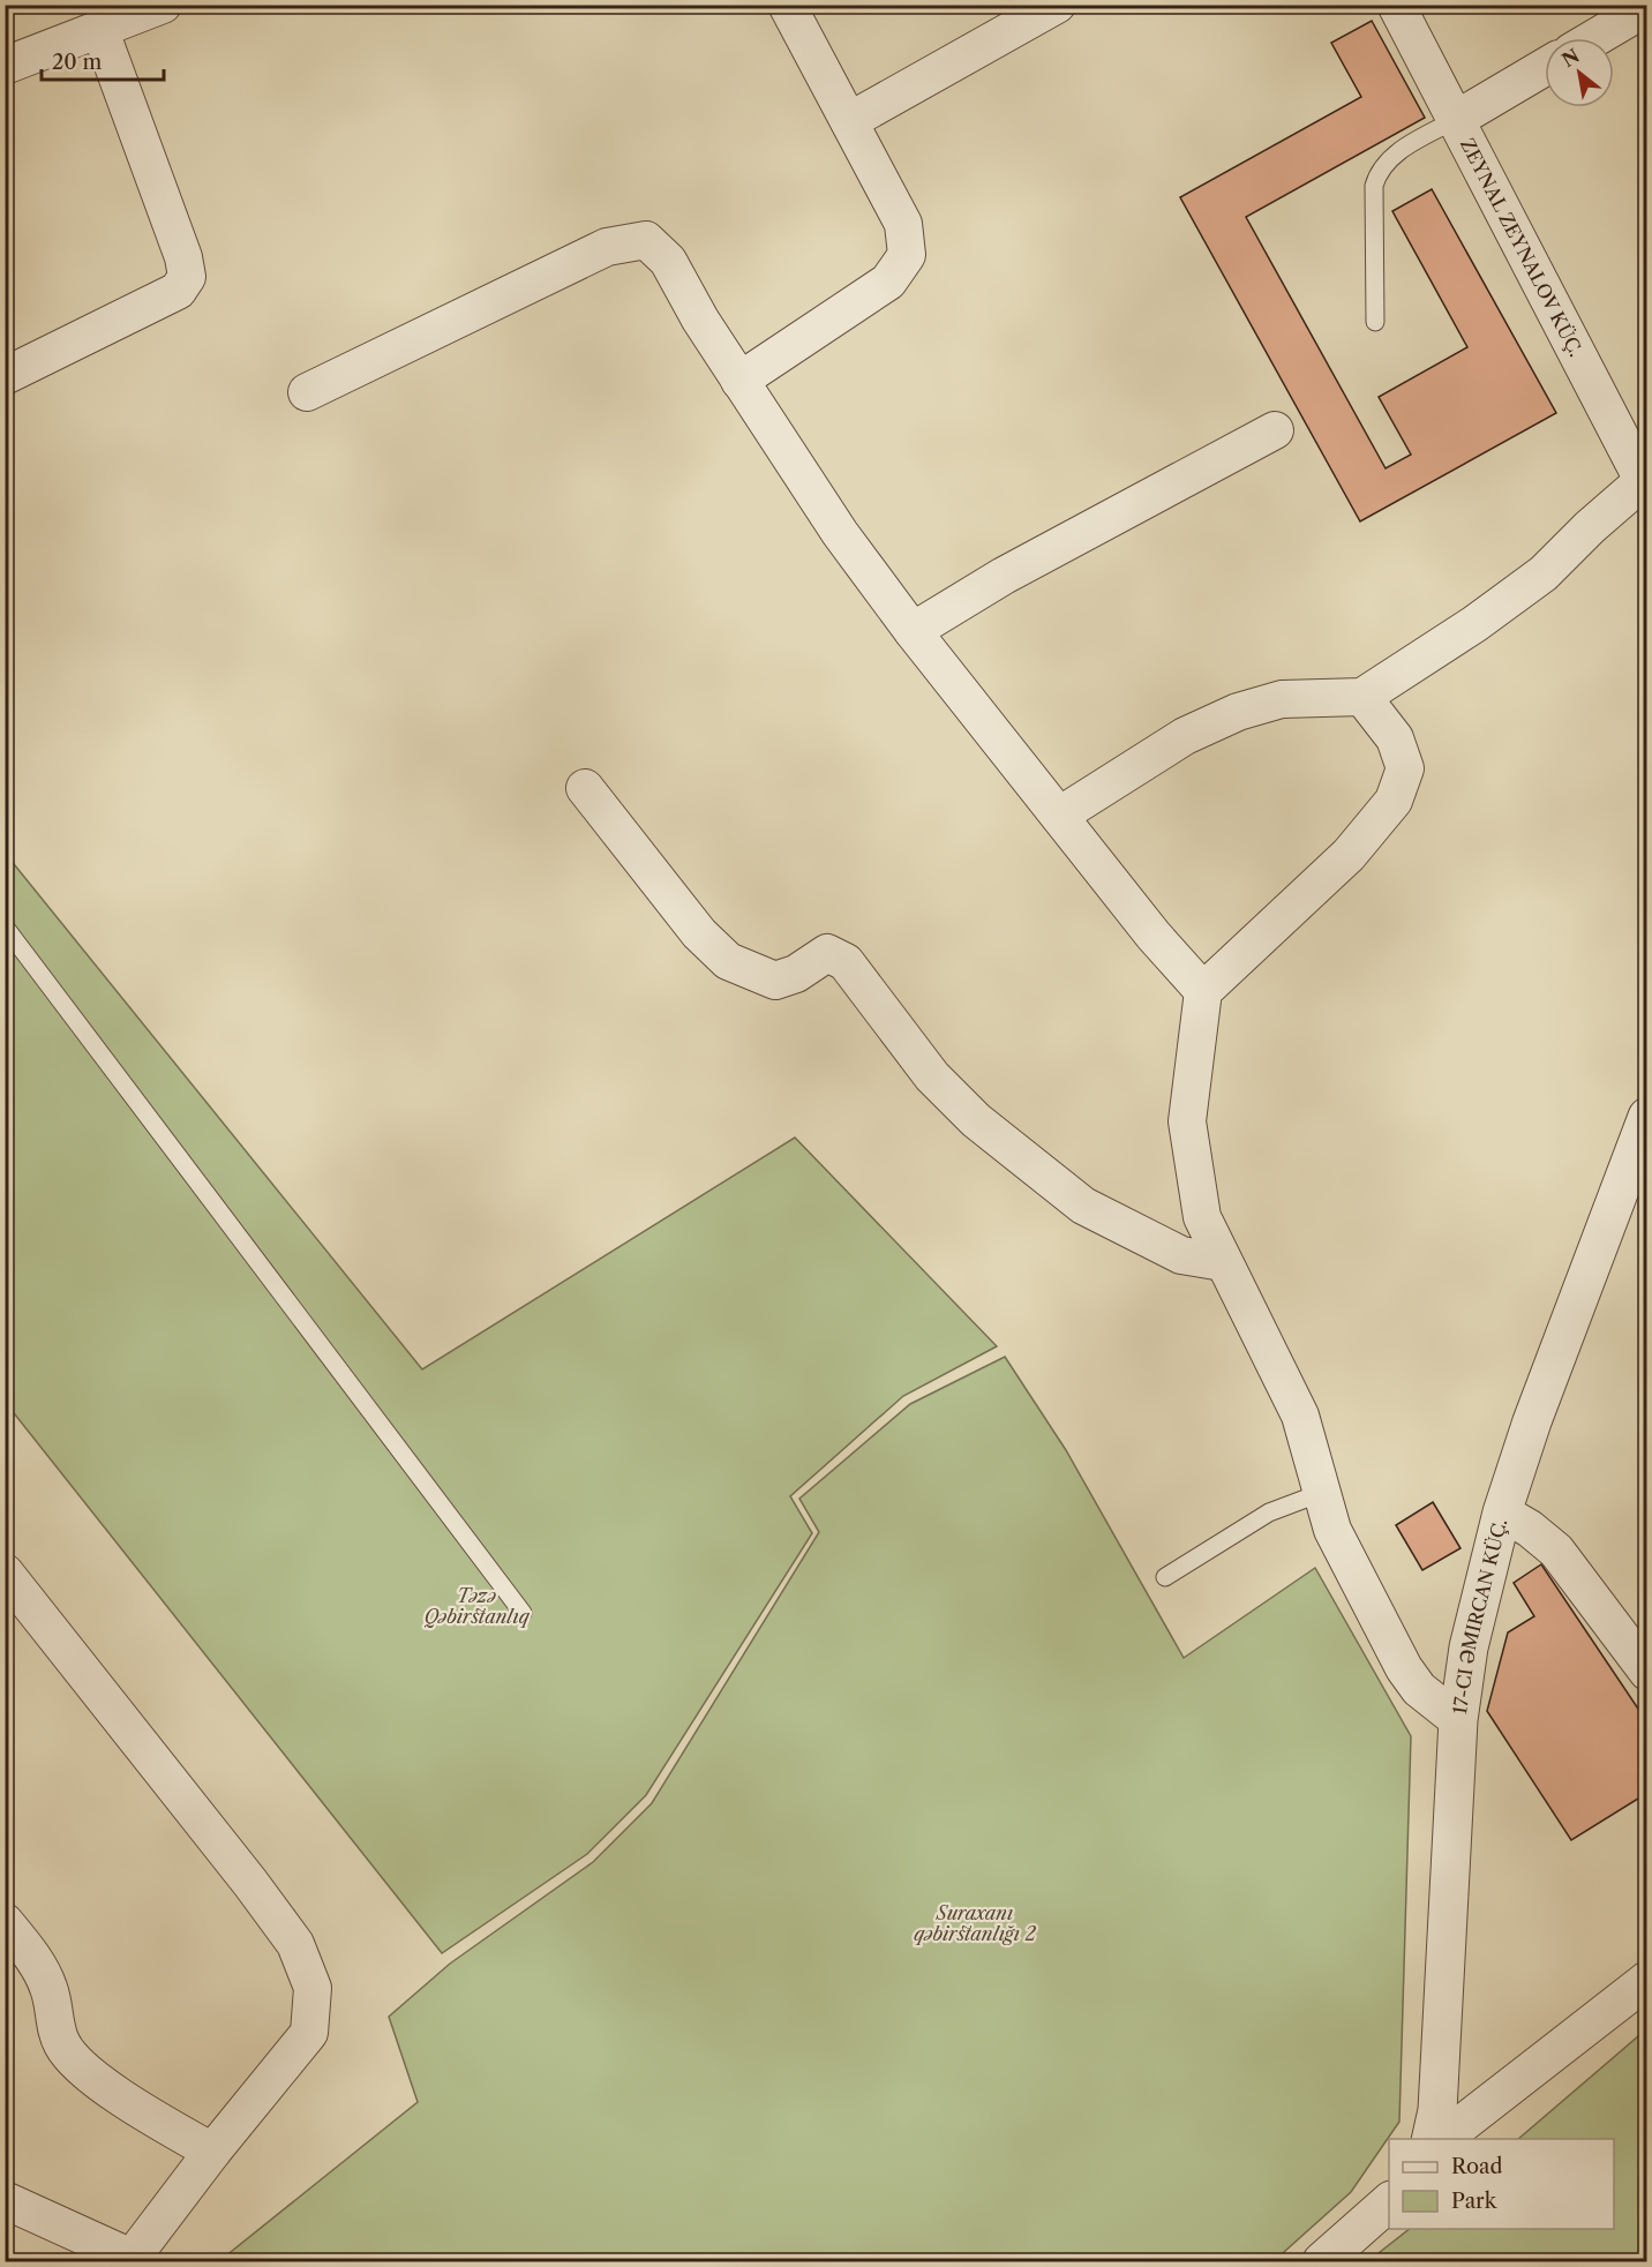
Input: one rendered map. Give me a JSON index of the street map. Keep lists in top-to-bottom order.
{
  "streets": {
    "street": ["ZEYNAL ZEYNALOV KÜÇ.", "17-CI ƏMIRCAN KÜÇ."]
  },
  "parks": ["Təzə Qəbirstanlıq", "Suraxanı qəbirstanlığı 2"],
  "legend": ["Road", "Park"],
  "scale_bar": "20 m",
  "north": "top left"
}
